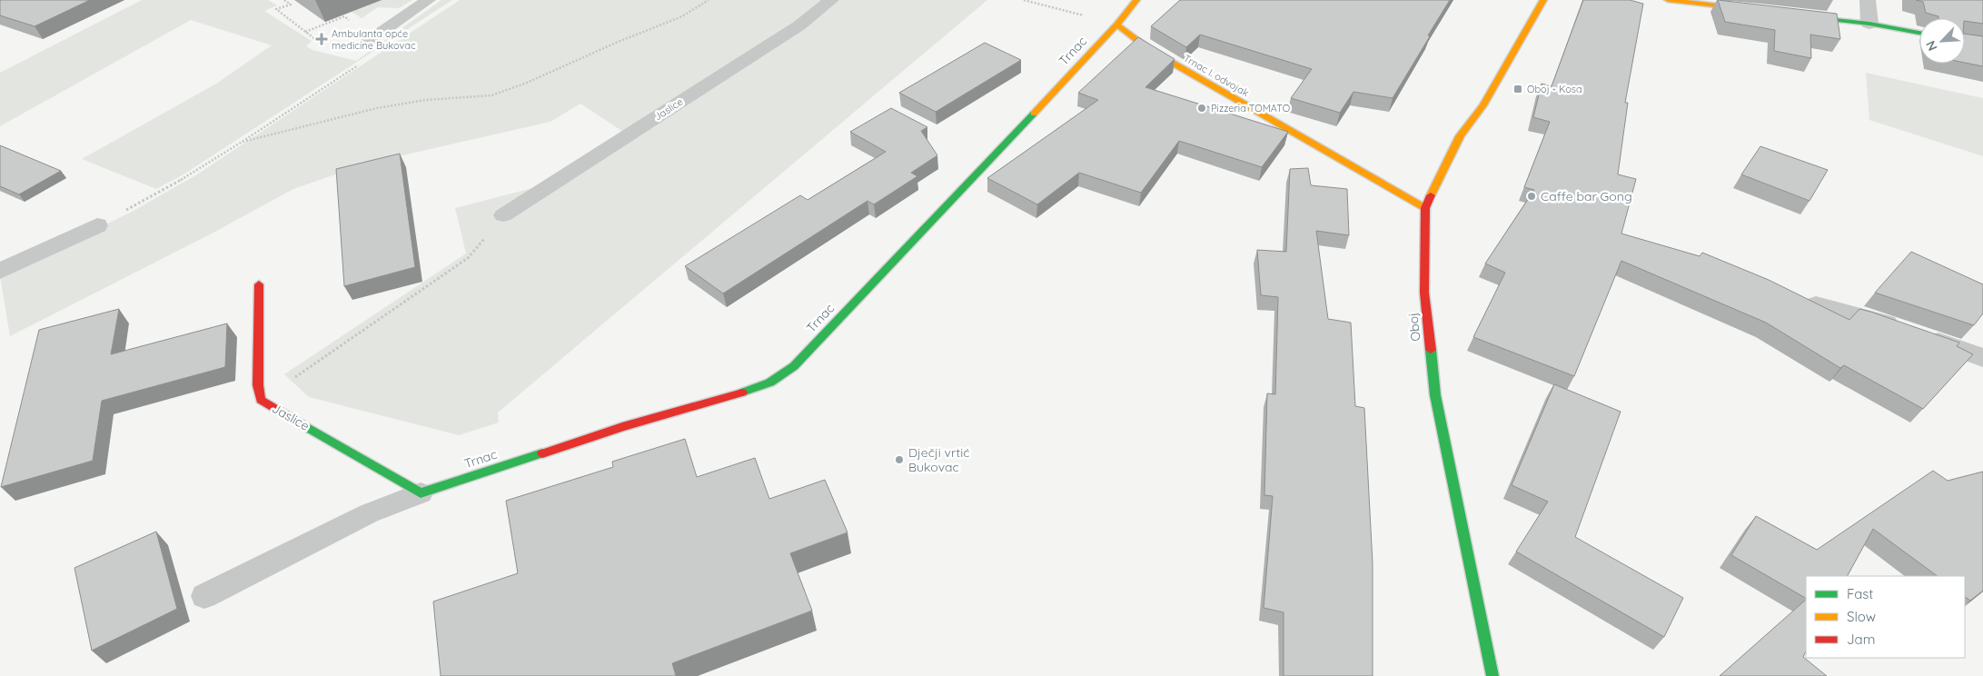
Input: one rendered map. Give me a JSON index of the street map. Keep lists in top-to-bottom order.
{
  "streets": {
    "street": [
      "Trnac",
      "Trnac I. odvojak",
      "Jaslice",
      "Oboj"
    ]
  },
  "crossings": [
    ["Trnac", "Trnac I. odvojak"],
    ["Trnac", "Jaslice"],
    ["Trnac I. odvojak", "Oboj"]
  ],
  "places": {
    "health": ["Ambulanta opće medicine Bukovac"],
    "transit": ["Oboj - Kosa"],
    "other": ["Pizzeria TOMATO", "Caffe bar Gong", "Dječji vrtić Bukovac"]
  },
  "legend": ["Fast", "Slow", "Jam"],
  "north": "bottom left"
}
